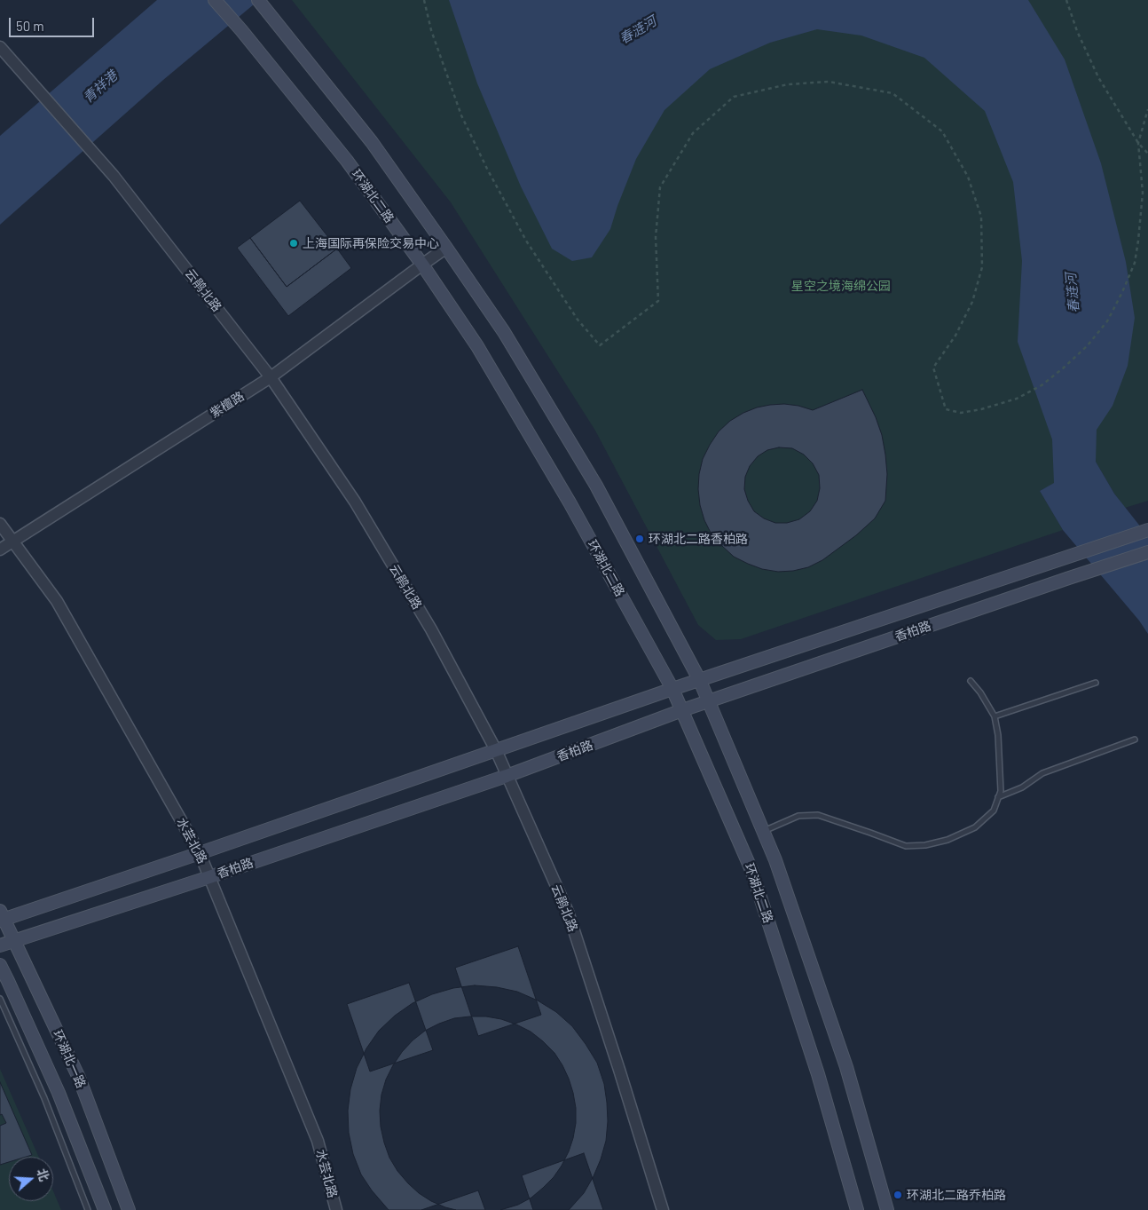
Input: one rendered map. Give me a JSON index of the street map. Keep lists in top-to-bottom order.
{
  "streets": {
    "main road": ["环湖北二路", "香柏路", "环湖北一路"],
    "street": ["云鹃北路", "紫檀路", "水芸北路"]
  },
  "crossings": [
    ["环湖北二路", "紫檀路"],
    ["环湖北二路", "香柏路"],
    ["云鹃北路", "紫檀路"],
    ["云鹃北路", "香柏路"],
    ["紫檀路", "水芸北路"],
    ["香柏路", "水芸北路"],
    ["香柏路", "环湖北一路"]
  ],
  "water": ["春涟河", "青祥港"],
  "parks": ["星空之境海绵公园"],
  "places": ["上海国际再保险交易中心", "环湖北二路香柏路", "环湖北二路乔柏路"],
  "scale_bar": "50 m",
  "north": "right"
}
